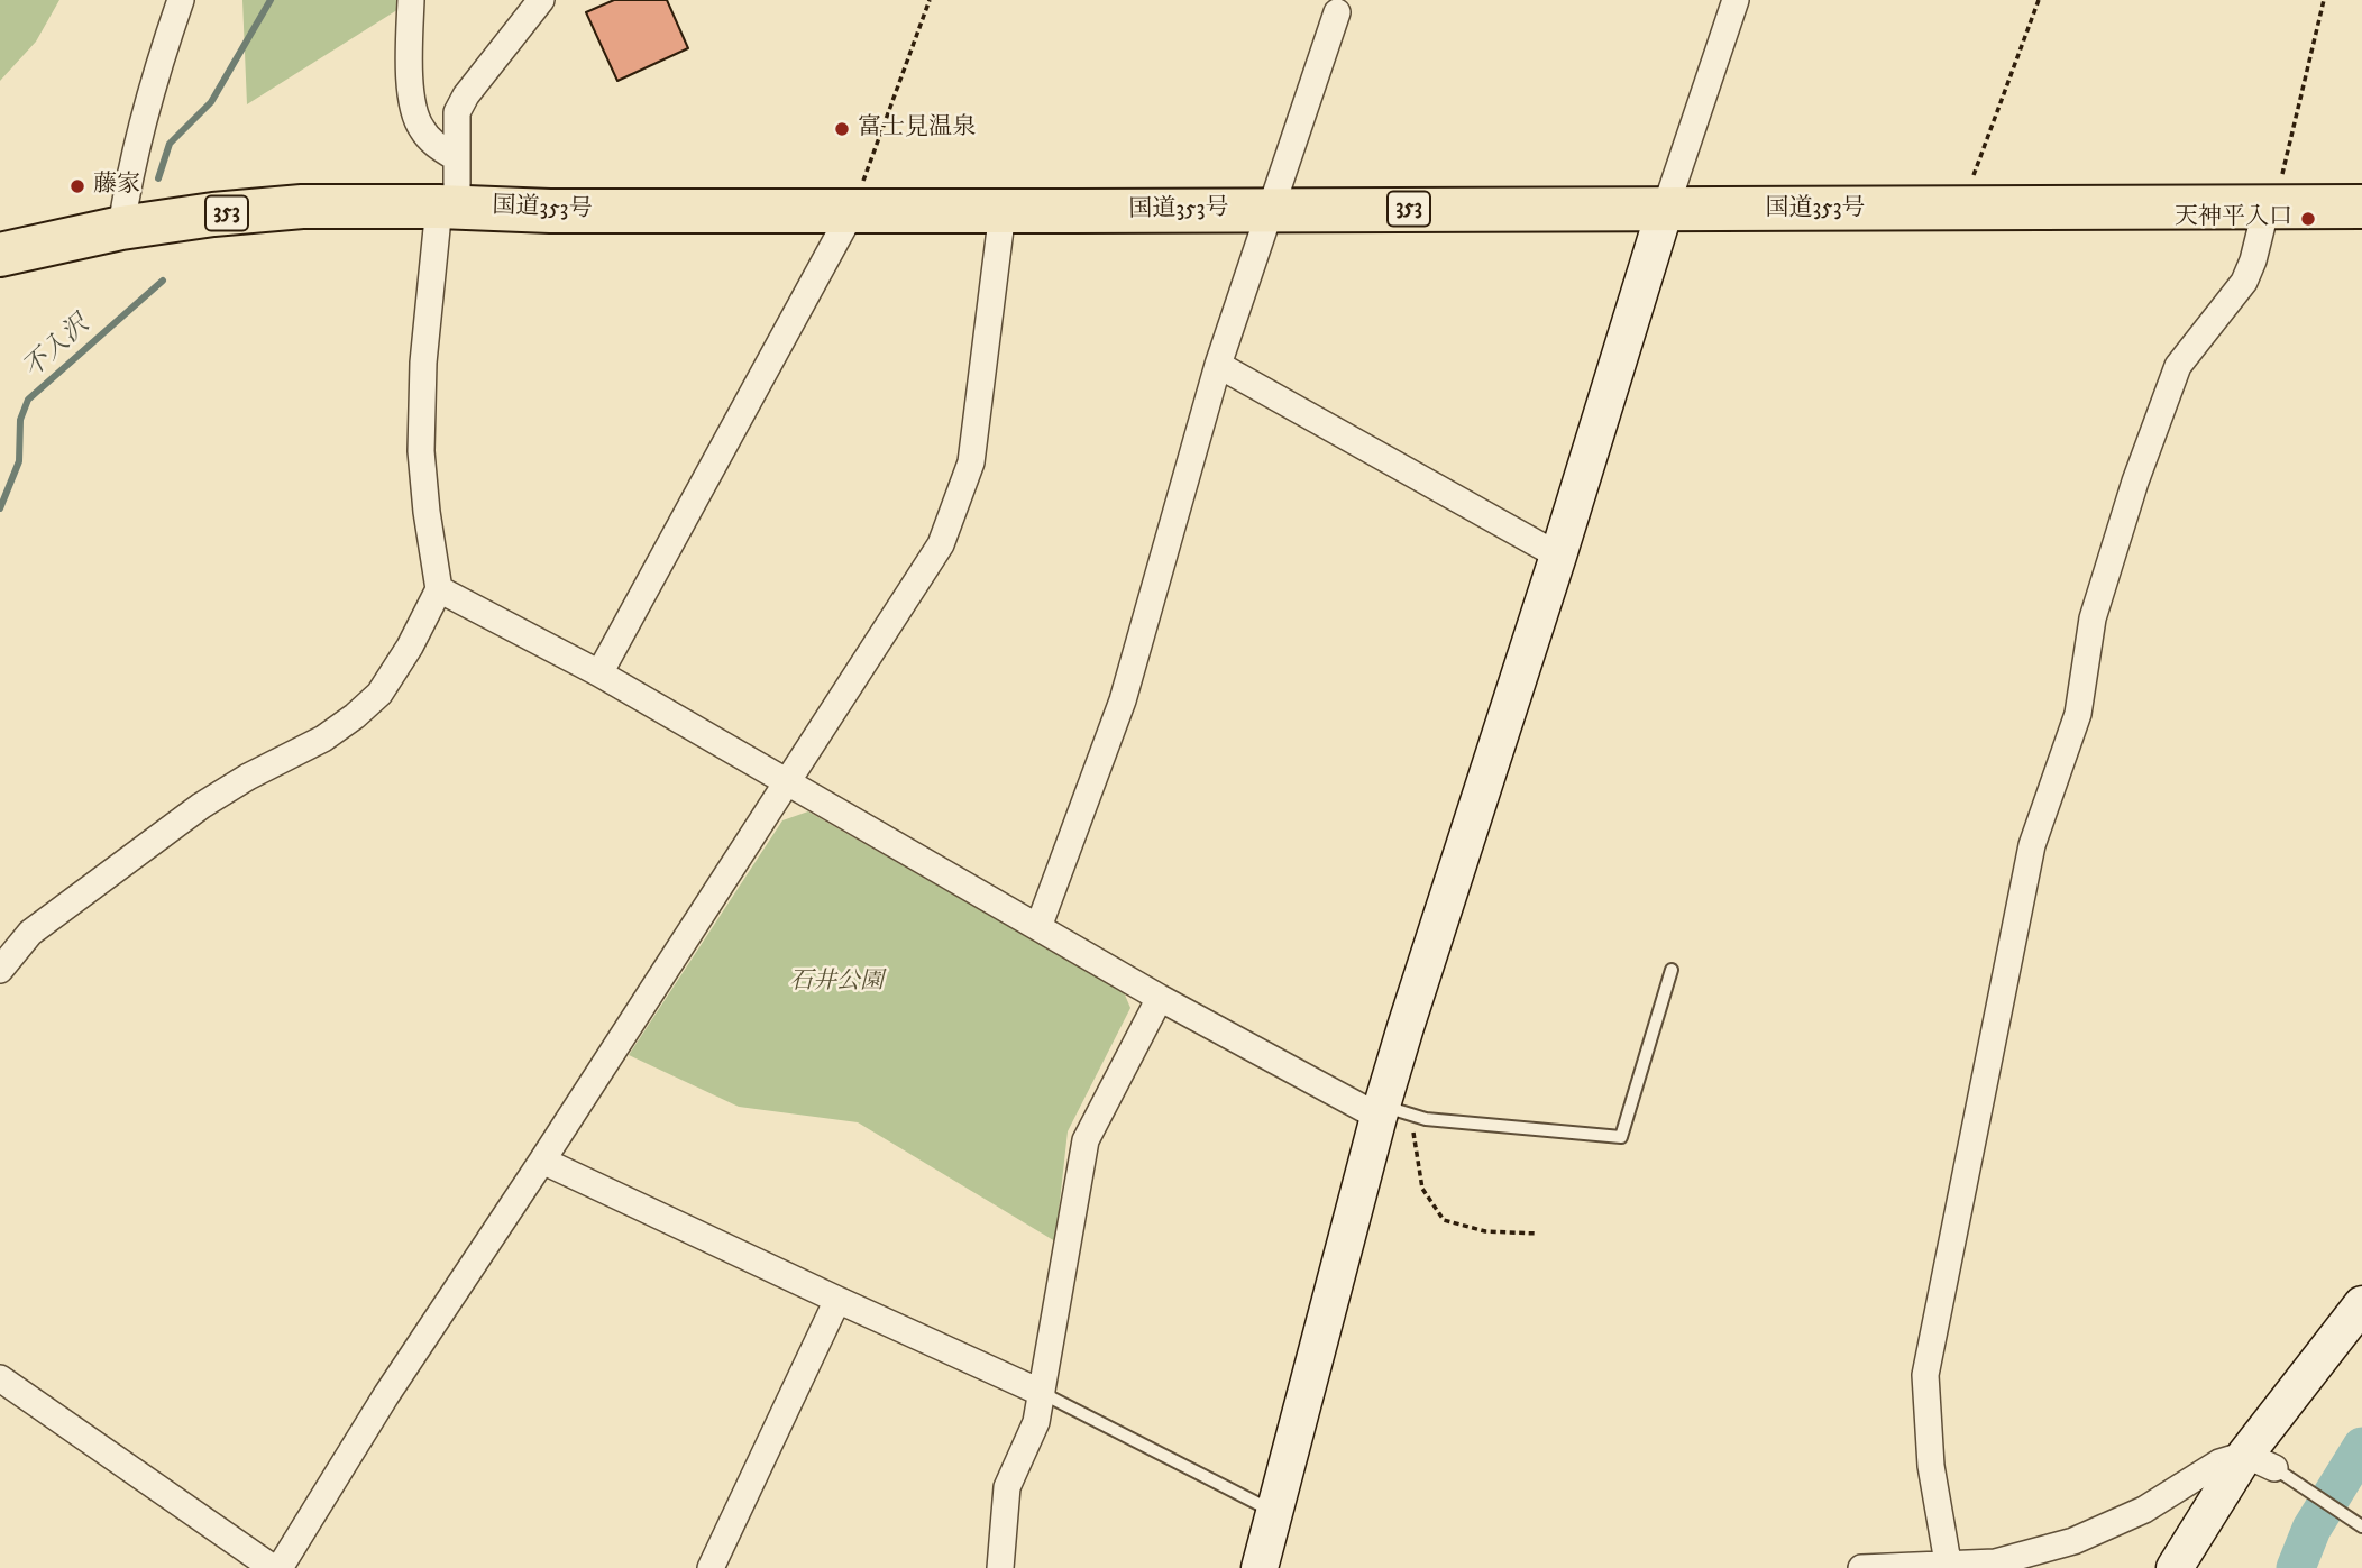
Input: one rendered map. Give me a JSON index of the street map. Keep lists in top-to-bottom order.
{
  "streets": {
    "highway": ["国道353号", "353"]
  },
  "water": ["不入沢"],
  "parks": ["石井公園"],
  "places": ["富士見温泉", "藤家", "天神平入口"]
}
